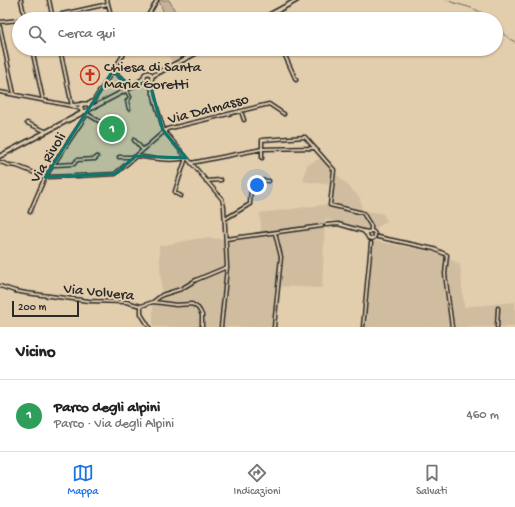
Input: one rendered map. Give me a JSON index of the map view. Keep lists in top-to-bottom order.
{
  "streets": {
    "street": ["Via Dalmasso", "Via Rivoli", "Via Volvera"]
  },
  "crossings": [
    ["Via Dalmasso", "Via Rivoli"]
  ],
  "places": {
    "church": ["Chiesa di Santa Maria Goretti"]
  },
  "scale_bar": "200 m",
  "page": {
    "search": "Cerca qui",
    "pins": "1",
    "scale": "200 m",
    "heading": "Vicino",
    "list": [
      {
        "mark": "1",
        "name": "Parco degli alpini",
        "note": "Parco · Via degli Alpini",
        "value": "460 m"
      }
    ],
    "nav": ["Mappa", "Indicazioni", "Salvati"]
  }
}
